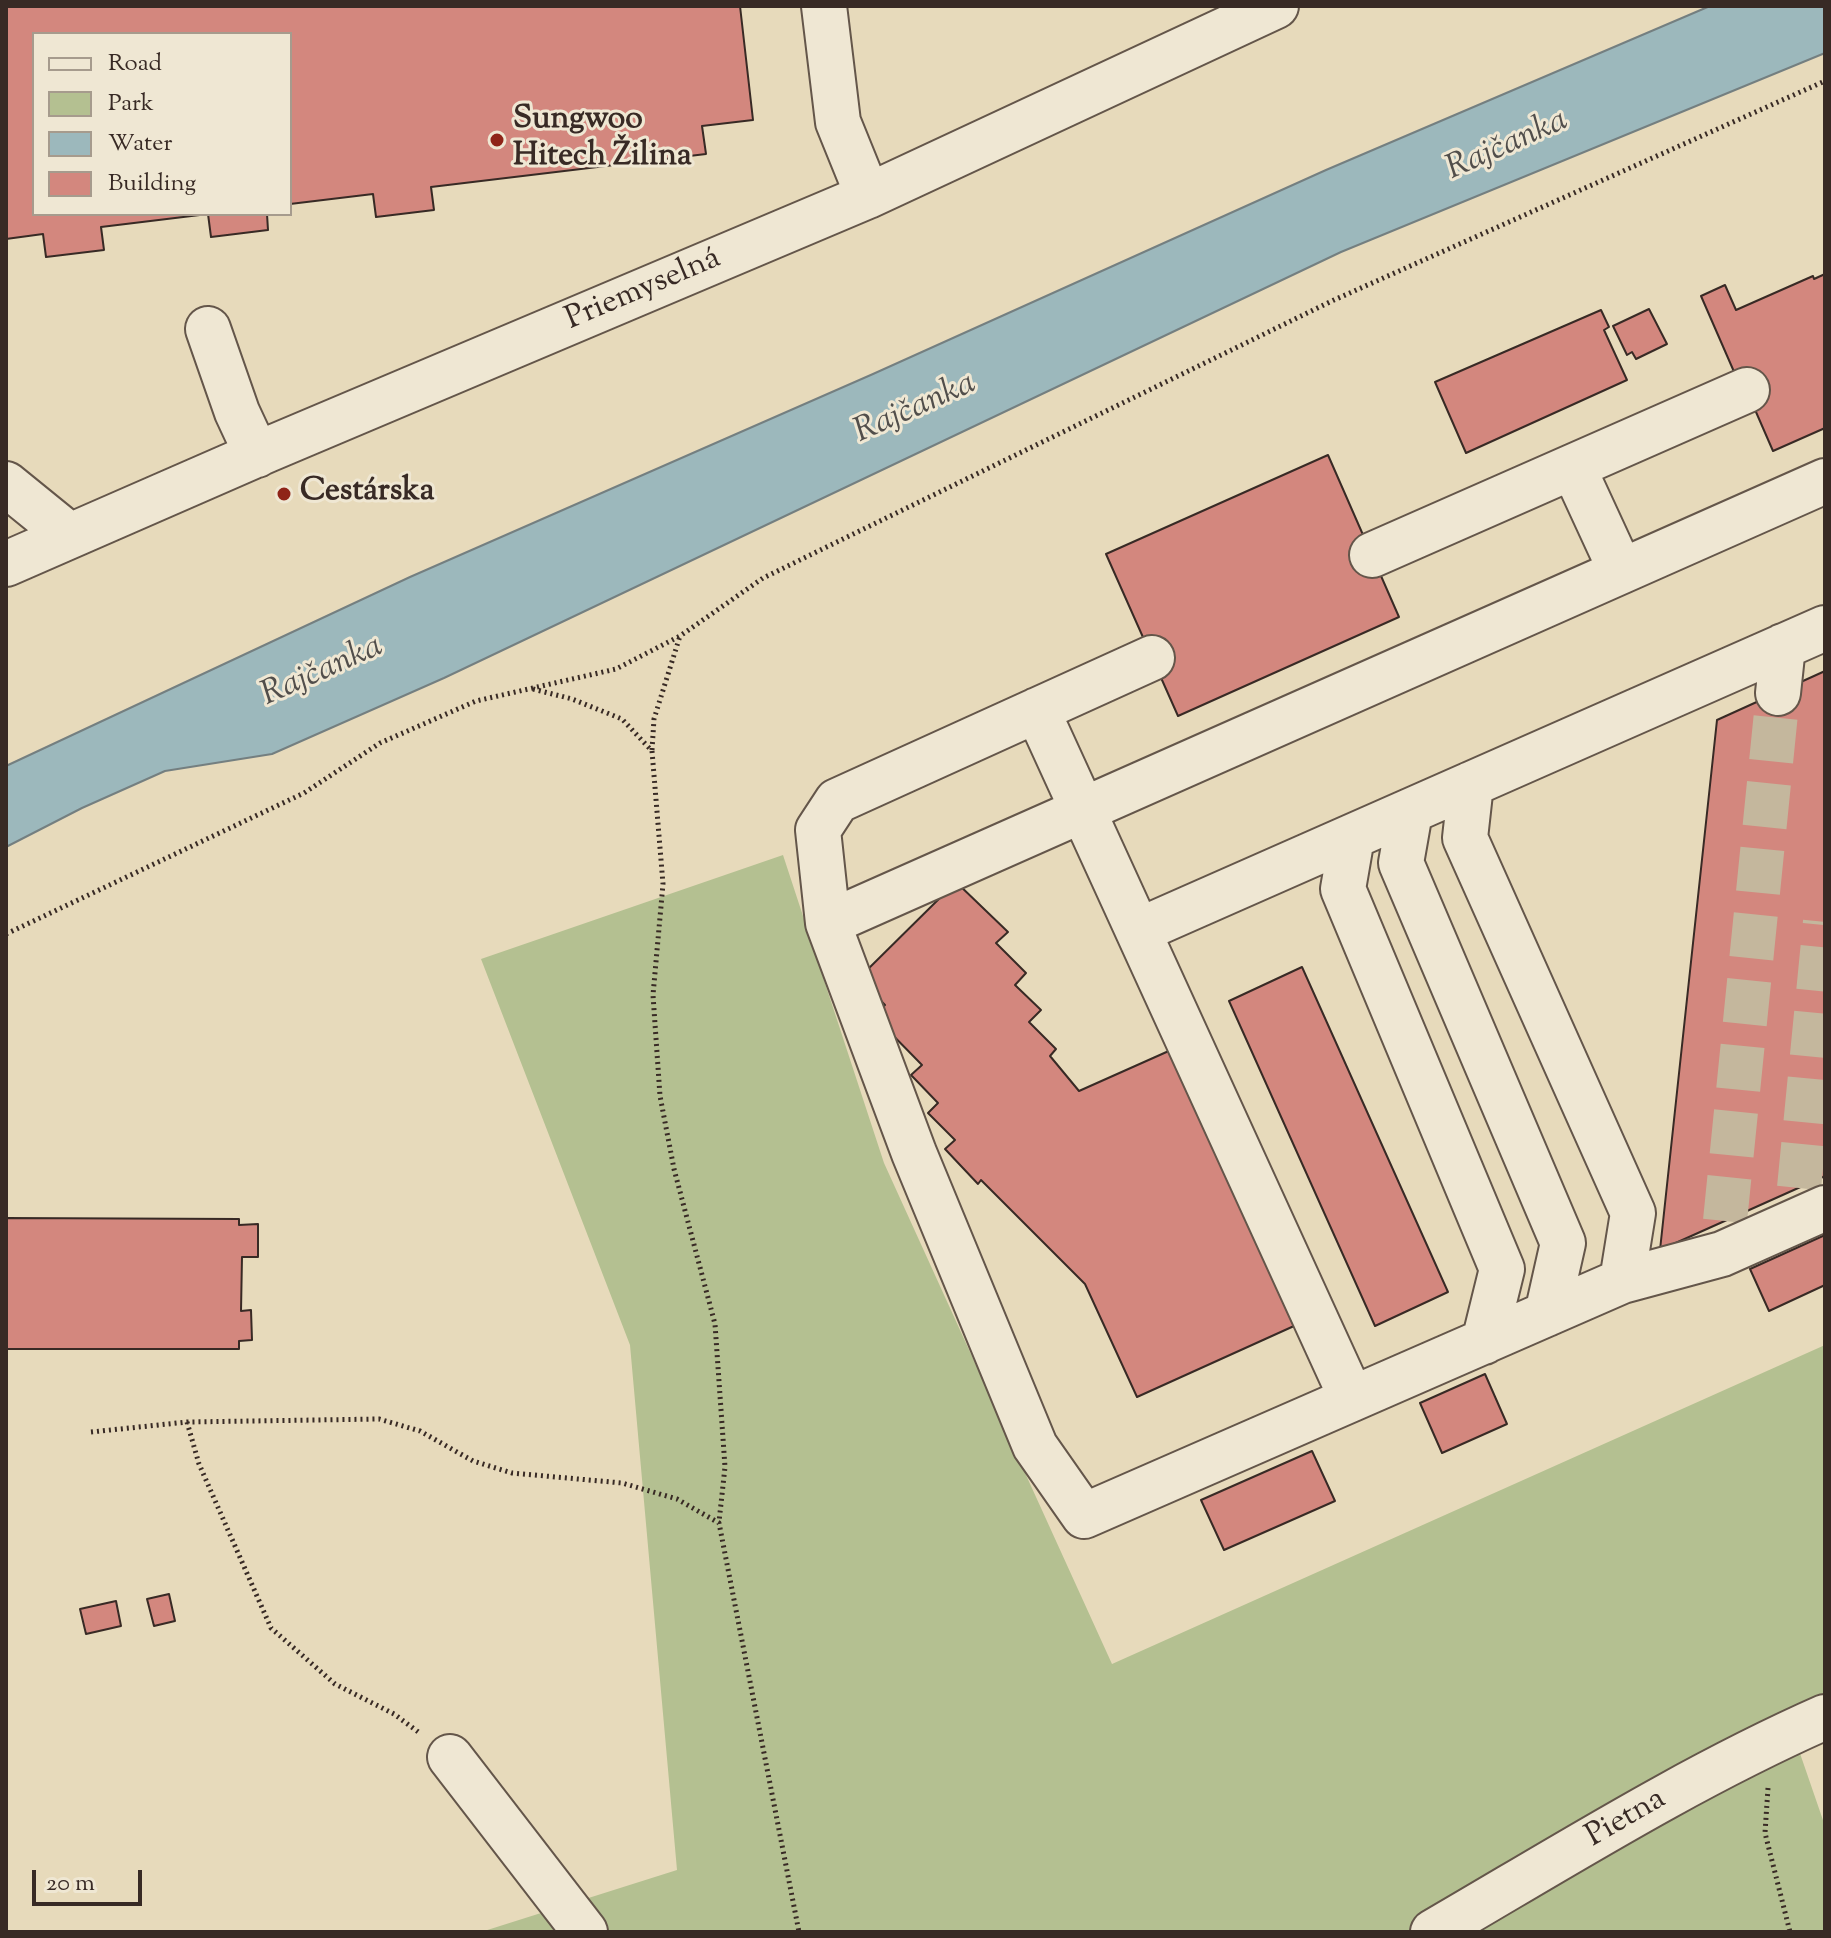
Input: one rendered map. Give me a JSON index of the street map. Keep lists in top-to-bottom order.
{
  "streets": {
    "street": ["Priemyselná", "Pietna"]
  },
  "water": ["Rajčanka"],
  "places": ["Sungwoo Hitech Žilina", "Cestárska"],
  "legend": [
    "Road",
    "Park",
    "Water",
    "Building"
  ],
  "scale_bar": "20 m"
}
